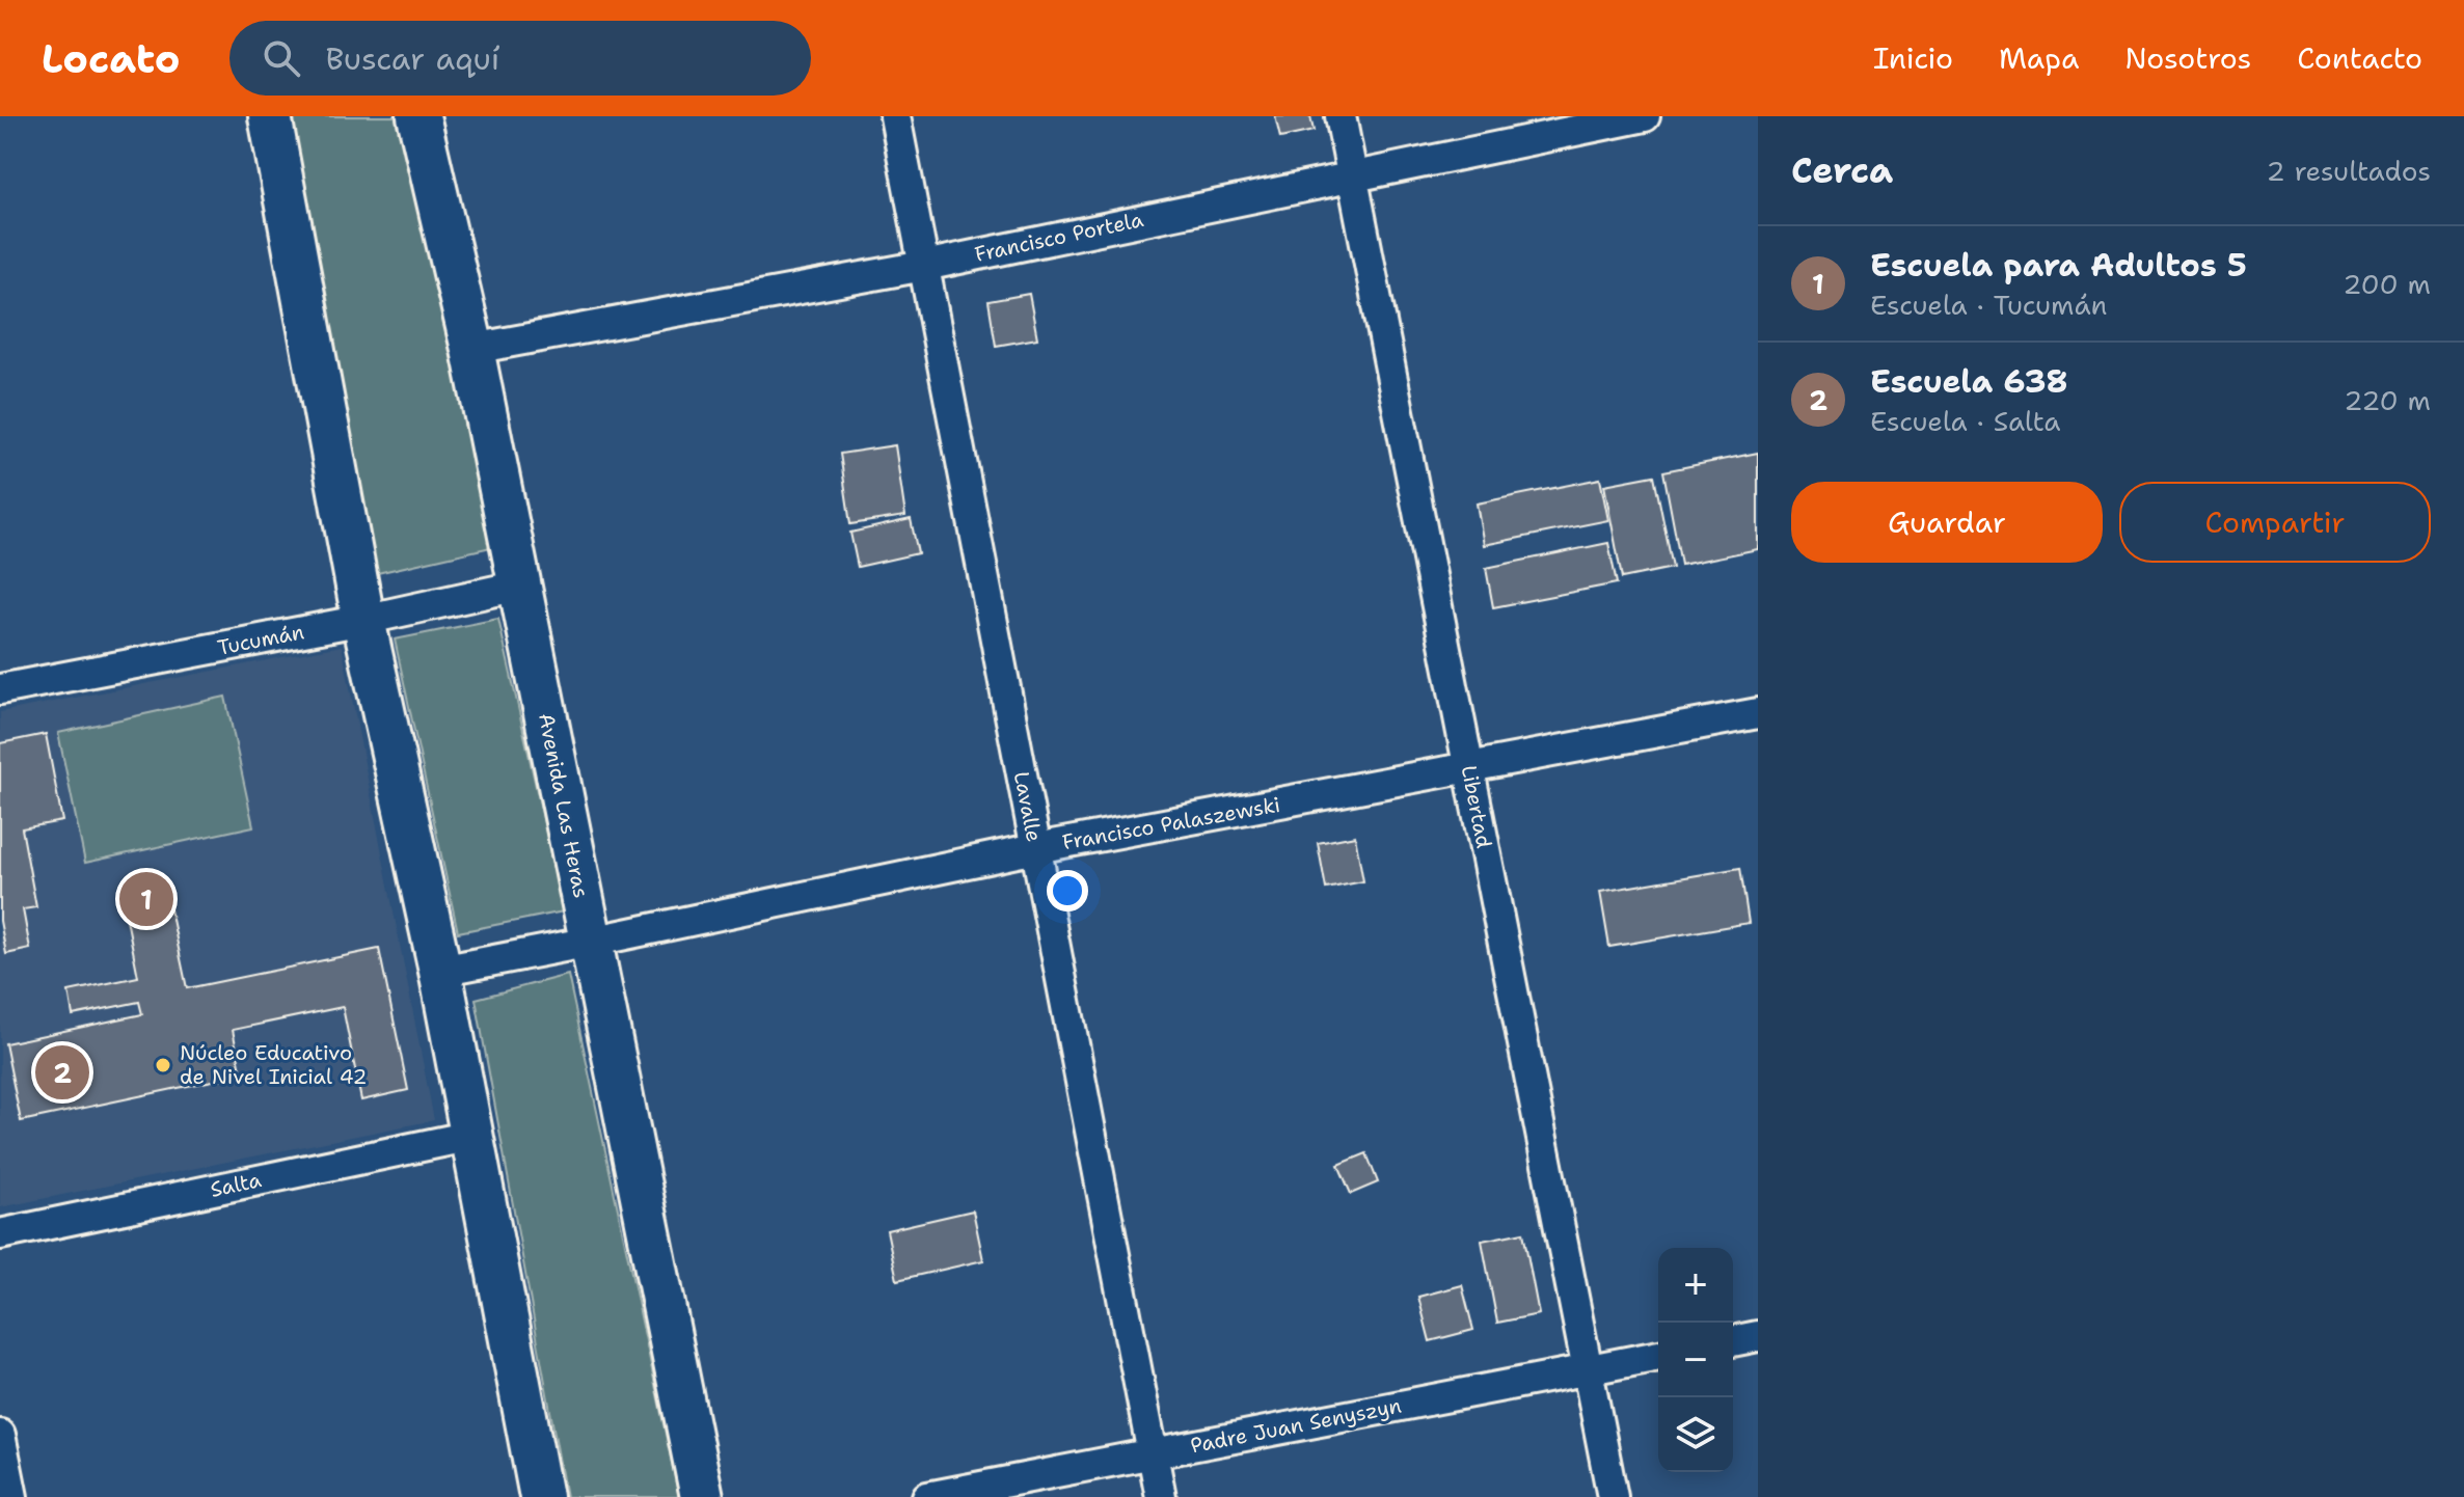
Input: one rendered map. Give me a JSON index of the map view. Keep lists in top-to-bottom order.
{
  "streets": {
    "main road": ["Avenida Las Heras"],
    "street": [
      "Francisco Portela",
      "Tucumán",
      "Lavalle",
      "Libertad",
      "Francisco Palaszewski",
      "Salta",
      "Padre Juan Senyszyn"
    ]
  },
  "crossings": [
    ["Francisco Portela", "Avenida Las Heras"],
    ["Francisco Portela", "Lavalle"],
    ["Francisco Portela", "Libertad"],
    ["Tucumán", "Avenida Las Heras"],
    ["Avenida Las Heras", "Francisco Palaszewski"],
    ["Lavalle", "Francisco Palaszewski"],
    ["Lavalle", "Padre Juan Senyszyn"],
    ["Libertad", "Francisco Palaszewski"],
    ["Libertad", "Padre Juan Senyszyn"]
  ],
  "places": ["Núcleo Educativo de Nivel Inicial 42"],
  "page": {
    "header": "Locato",
    "search": "Buscar aquí",
    "nav": [
      "Inicio",
      "Mapa",
      "Nosotros",
      "Contacto"
    ],
    "heading": ["Cerca", "2 resultados"],
    "list": [
      {
        "mark": "1",
        "name": "Escuela para Adultos 5",
        "note": "Escuela · Tucumán",
        "value": "200 m"
      },
      {
        "mark": "2",
        "name": "Escuela 638",
        "note": "Escuela · Salta",
        "value": "220 m"
      }
    ],
    "buttons": ["Guardar", "Compartir"],
    "pins": ["1", "2"],
    "map_buttons": ["+", "−"]
  }
}
